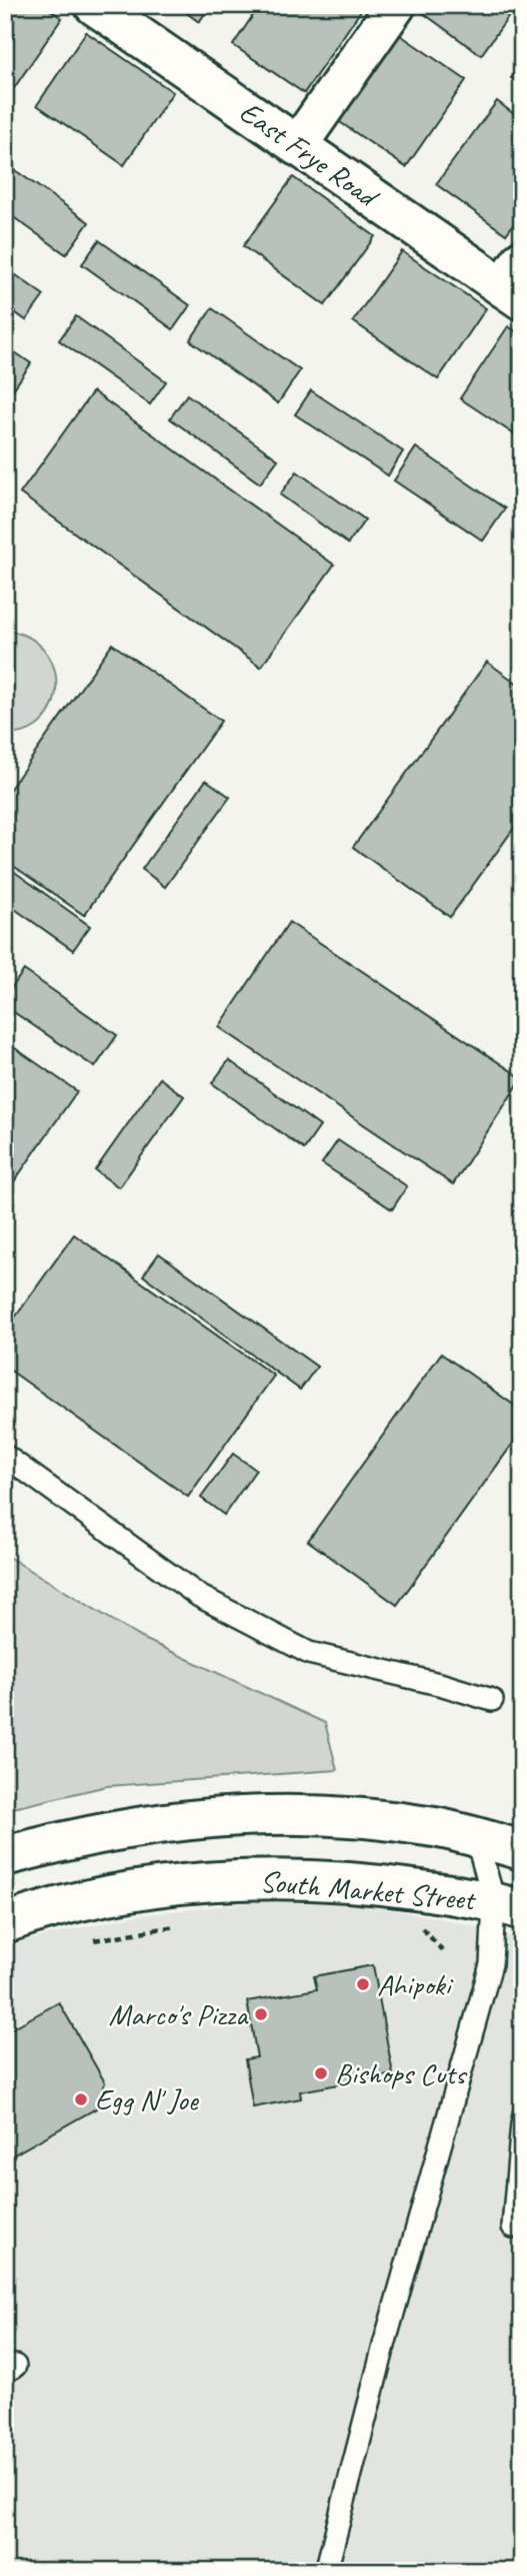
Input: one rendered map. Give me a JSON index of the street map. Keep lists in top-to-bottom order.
{
  "streets": {
    "street": ["East Frye Road", "South Market Street"]
  },
  "places": [
    "Ahipoki",
    "Marco's Pizza",
    "Bishops Cuts",
    "Egg N' Joe"
  ]
}
